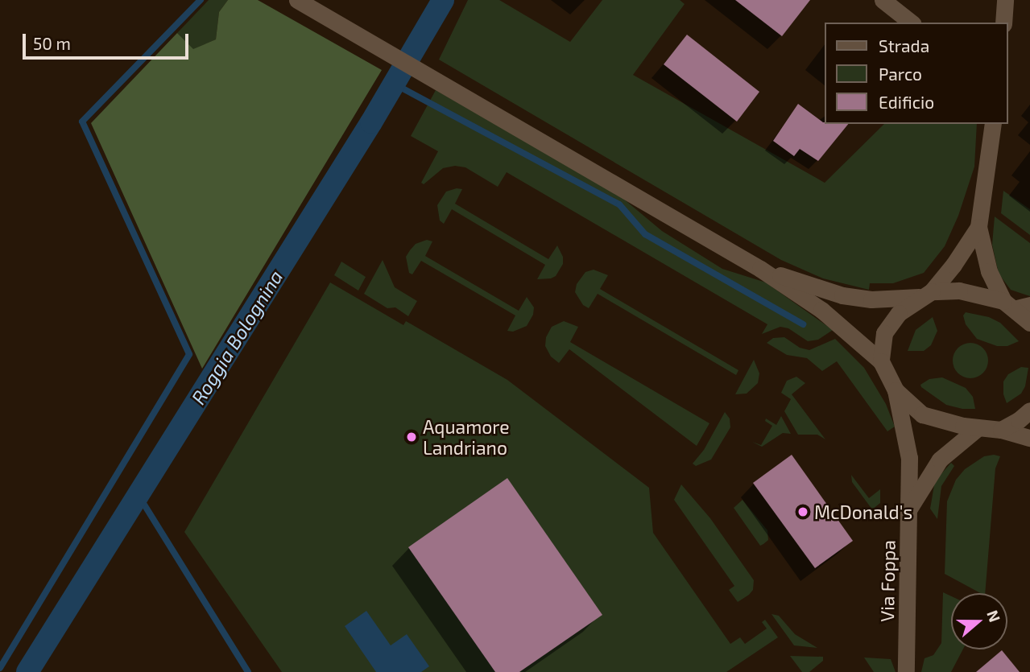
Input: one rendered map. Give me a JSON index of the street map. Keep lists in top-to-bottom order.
{
  "streets": {
    "main road": ["Via Foppa"]
  },
  "water": ["Roggia Bolognina"],
  "places": ["Aquamore Landriano", "McDonald's"],
  "legend": ["Strada", "Parco", "Edificio"],
  "scale_bar": "50 m",
  "north": "right"
}
